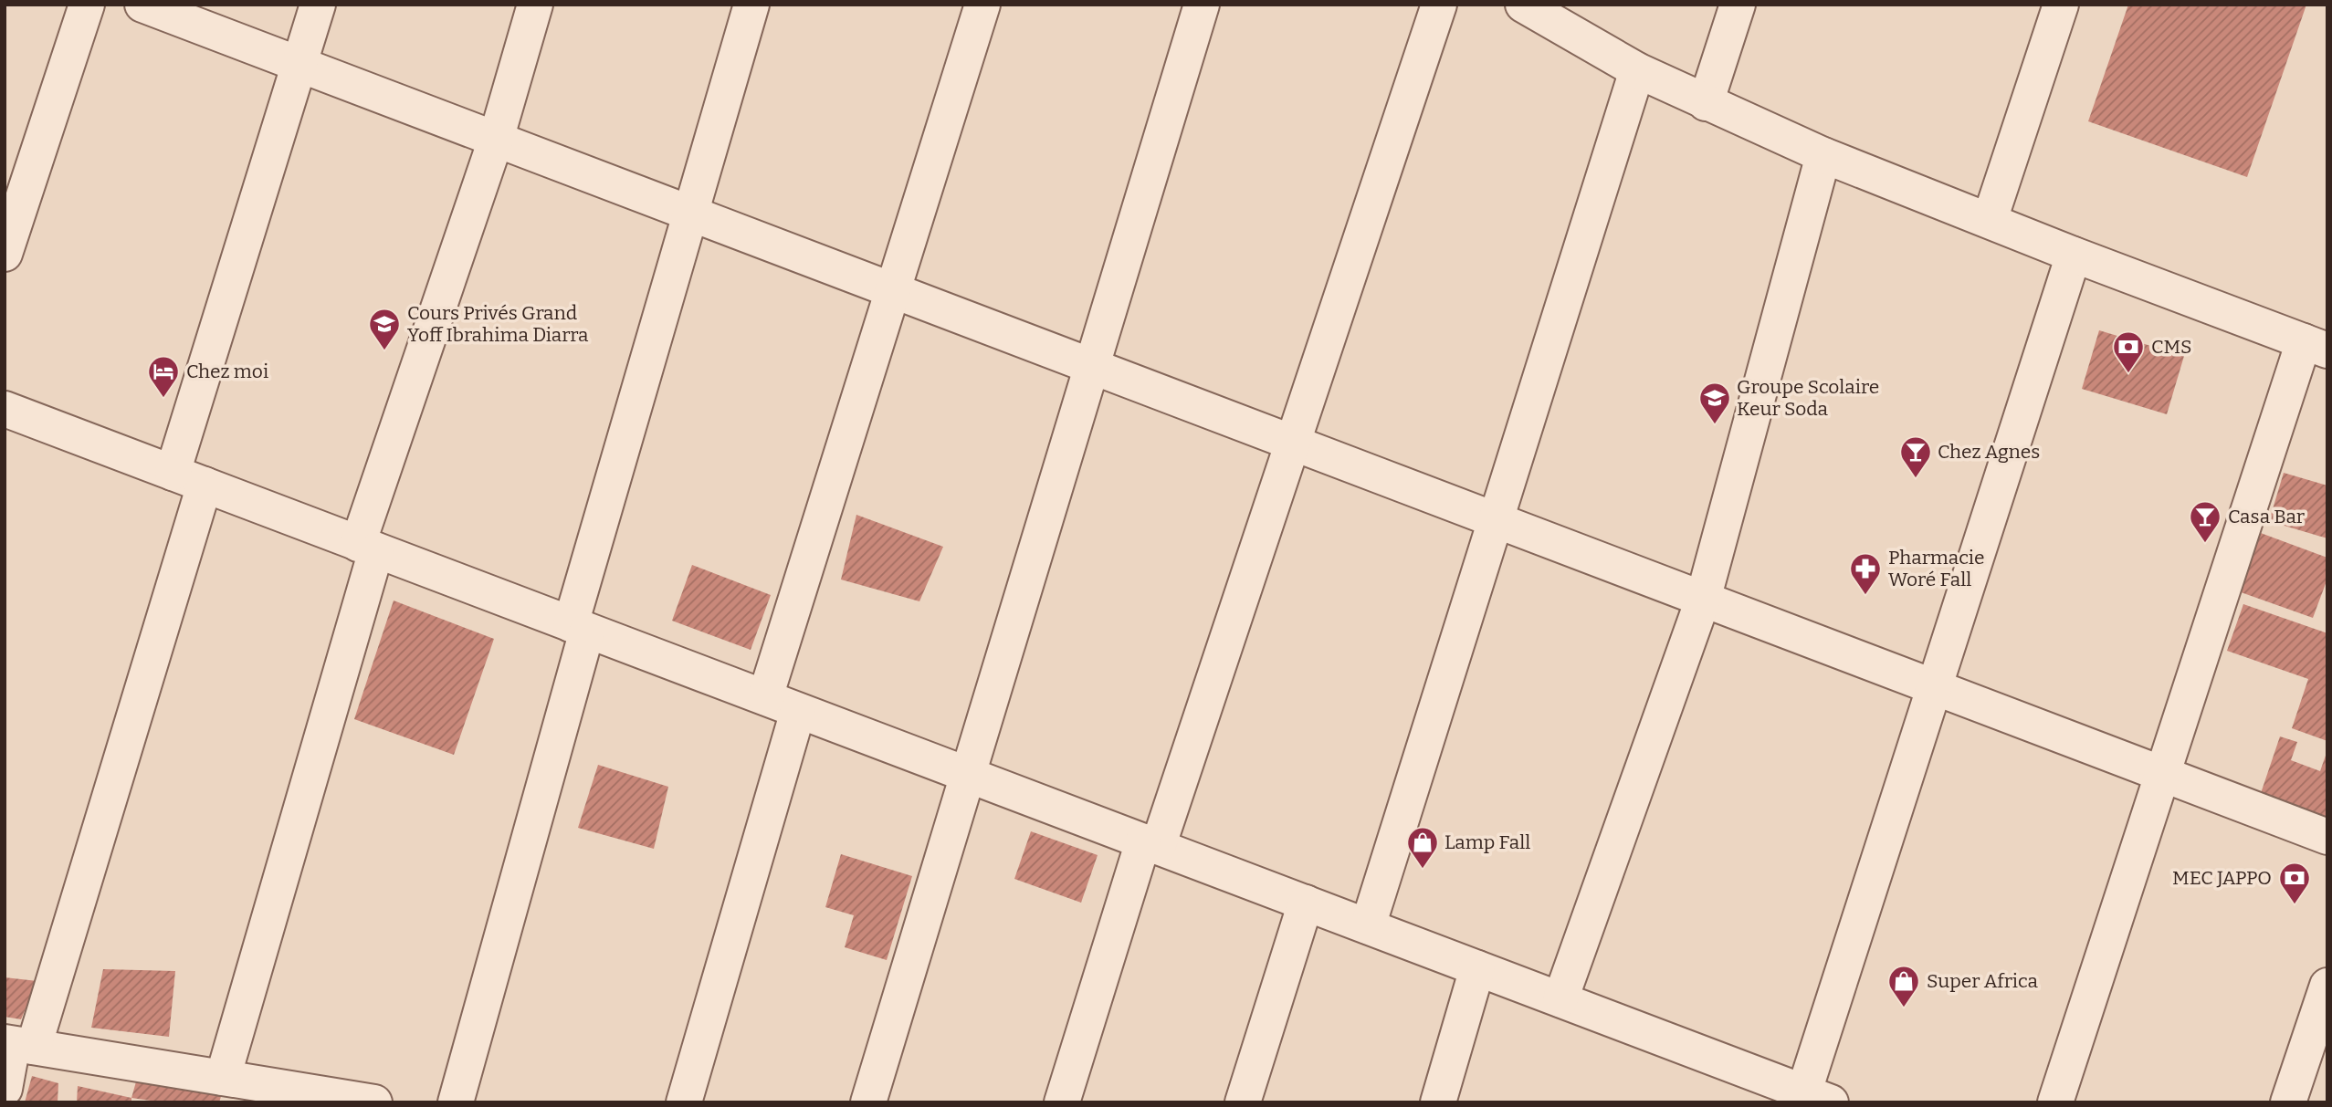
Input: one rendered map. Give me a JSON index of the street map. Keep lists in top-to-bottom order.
{
  "places": {
    "school or university": ["Cours Privés Grand Yoff Ibrahima Diarra", "Groupe Scolaire Keur Soda"],
    "bank": ["CMS", "MEC JAPPO"],
    "hotel": ["Chez moi"],
    "bar": ["Chez Agnes", "Casa Bar"],
    "pharmacy": ["Pharmacie Woré Fall"],
    "shop": ["Lamp Fall", "Super Africa"]
  }
}
